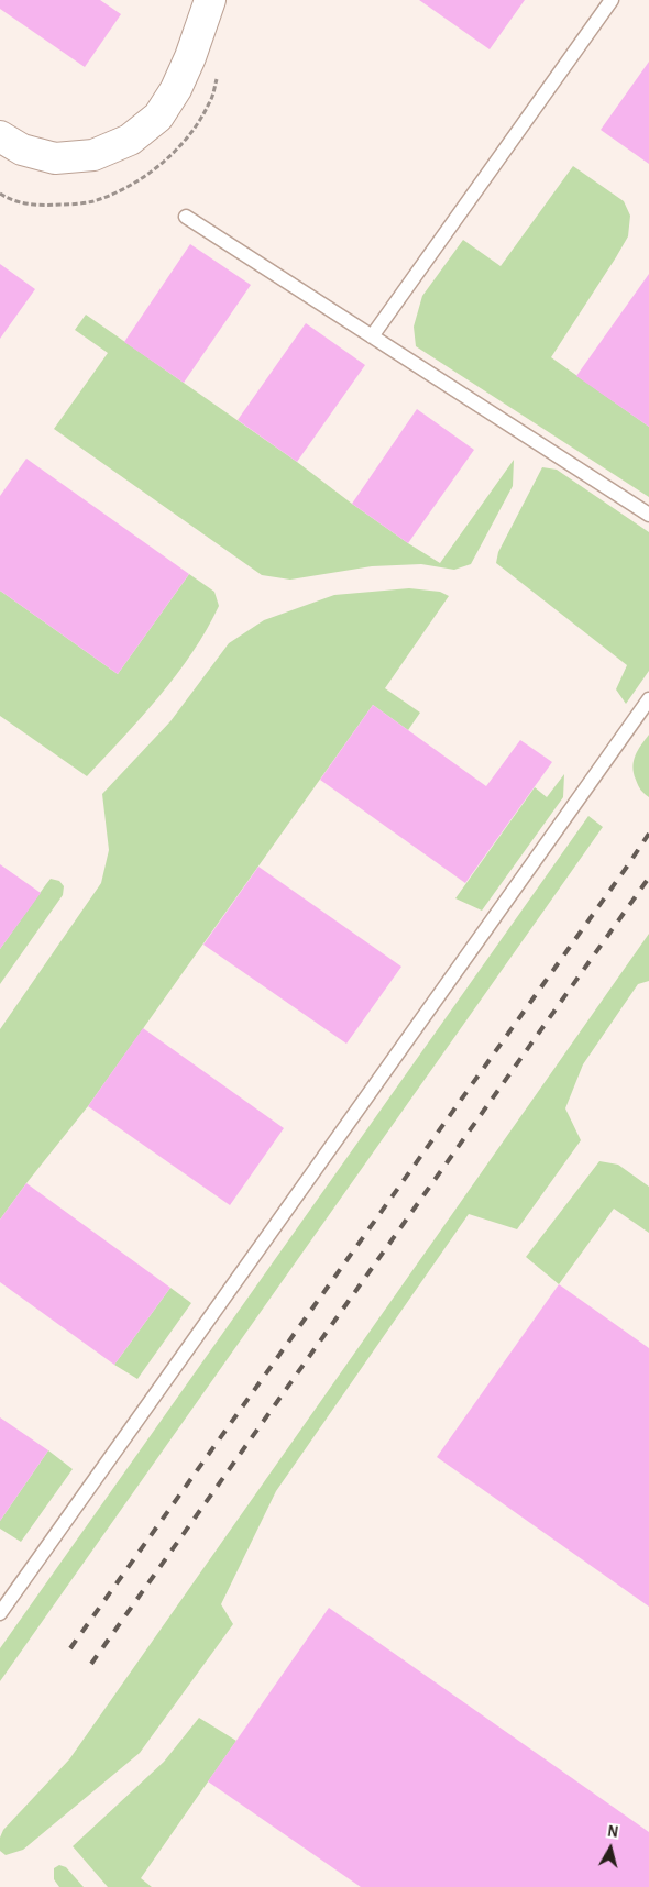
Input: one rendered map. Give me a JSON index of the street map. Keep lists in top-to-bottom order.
{
  "north": "top"
}
